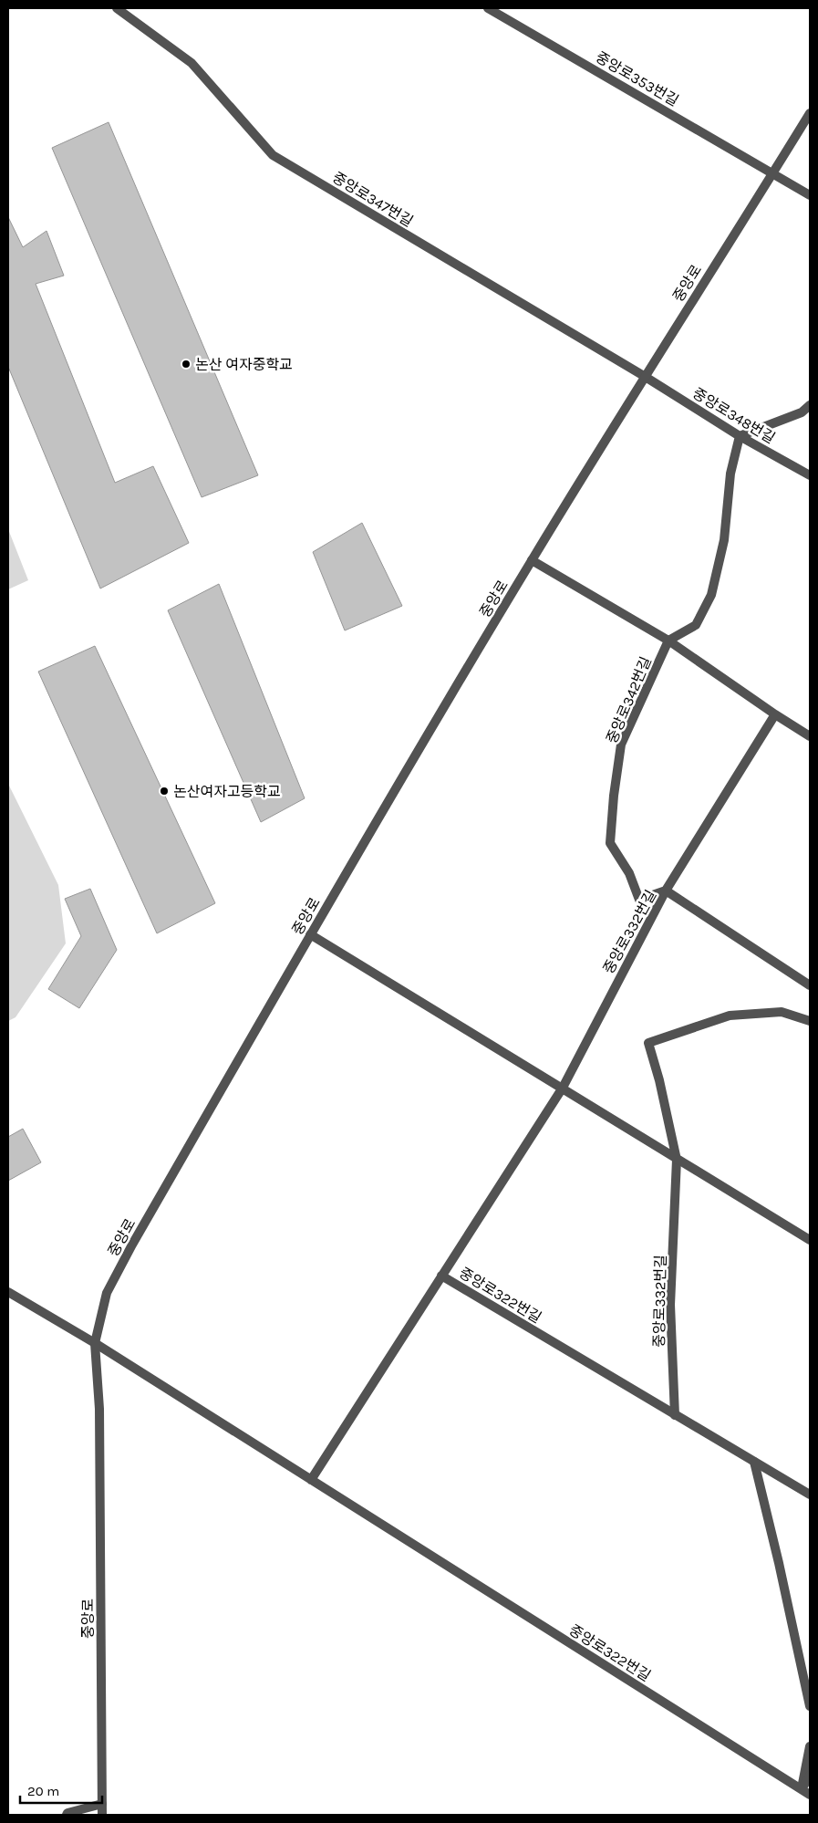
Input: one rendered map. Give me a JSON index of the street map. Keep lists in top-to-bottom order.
{
  "streets": {
    "street": [
      "중앙로353번길",
      "중앙로347번길",
      "중앙로",
      "중앙로348번길",
      "중앙로342번길",
      "중앙로332번길",
      "중앙로322번길"
    ]
  },
  "crossings": [
    ["중앙로353번길", "중앙로"],
    ["중앙로347번길", "중앙로"],
    ["중앙로347번길", "중앙로348번길"],
    ["중앙로", "중앙로348번길"],
    ["중앙로", "중앙로322번길"],
    ["중앙로342번길", "중앙로332번길"],
    ["중앙로332번길", "중앙로322번길"]
  ],
  "places": ["논산 여자중학교", "논산여자고등학교"],
  "scale_bar": "20 m"
}
